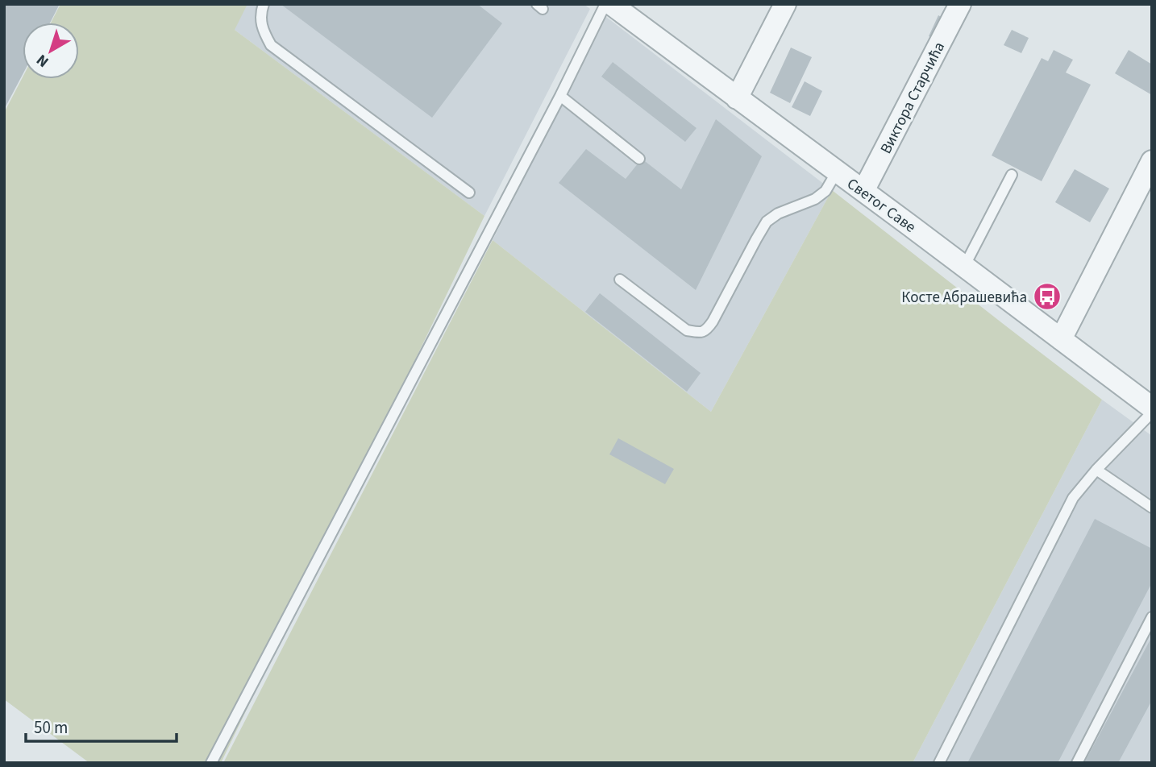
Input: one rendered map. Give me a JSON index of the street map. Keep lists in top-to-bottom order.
{
  "streets": {
    "street": ["Виктора Старчића", "Светог Саве"]
  },
  "crossings": [
    ["Виктора Старчића", "Светог Саве"]
  ],
  "places": {
    "bus stop": ["Косте Абрашевића"]
  },
  "scale_bar": "50 m",
  "north": "bottom left"
}
